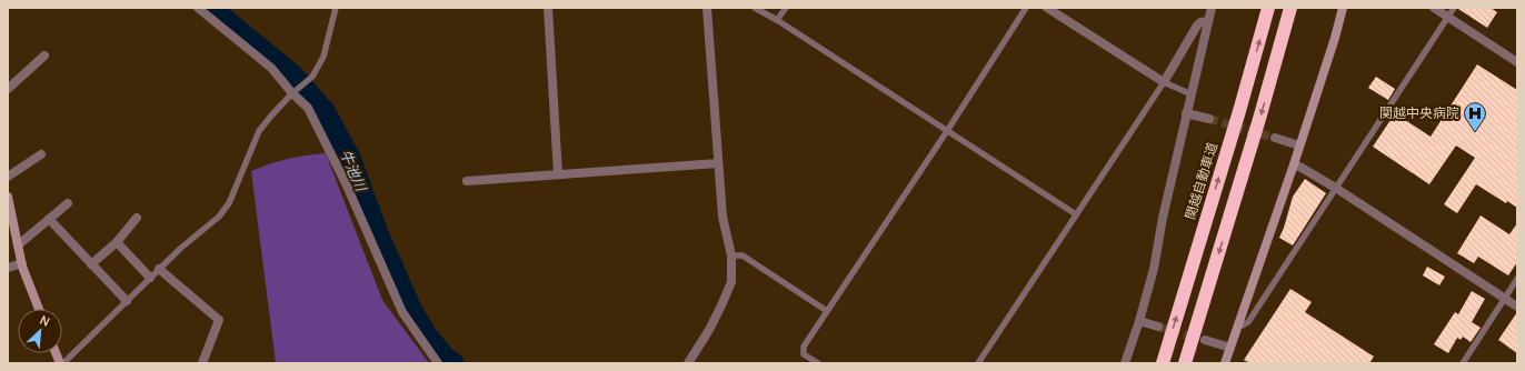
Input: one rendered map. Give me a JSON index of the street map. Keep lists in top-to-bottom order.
{
  "streets": {
    "highway": ["関越自動車道"]
  },
  "water": ["牛池川"],
  "places": {
    "hospital": ["関越中央病院"]
  },
  "north": "top right"
}
